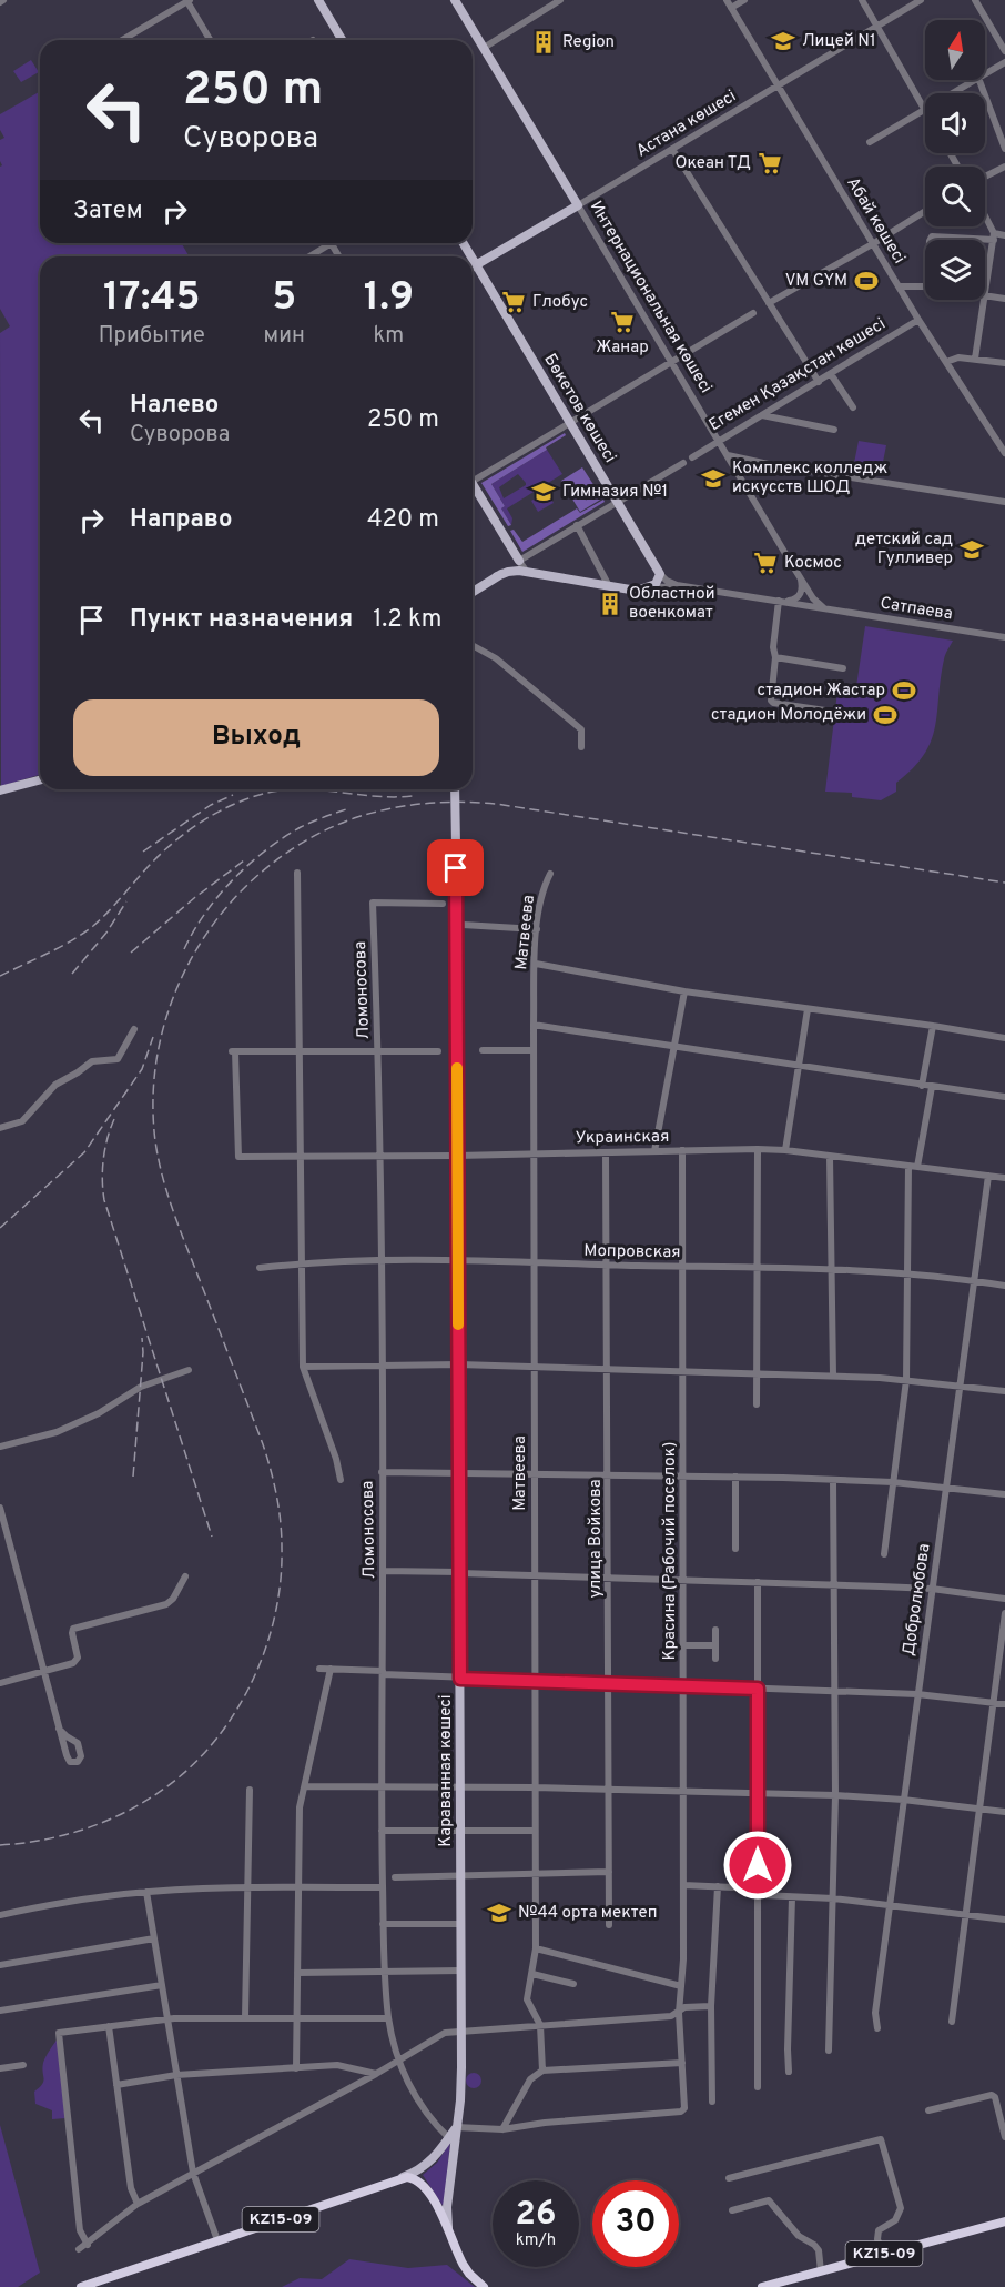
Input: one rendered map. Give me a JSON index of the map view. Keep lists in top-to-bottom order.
{
  "streets": {
    "highway": ["KZ15-09"],
    "main road": [
      "Астана көшесі",
      "Интернациональная көшесі",
      "Бөкетов көшесі",
      "Караванная көшесі"
    ],
    "street": [
      "Абай көшесі",
      "Егемен Қазақстан көшесі",
      "Сатпаева",
      "Матвеева",
      "Ломоносова",
      "Украинская",
      "Мопровская",
      "улица Войкова",
      "Красина (Рабочий поселок)",
      "Добролюбова"
    ]
  },
  "crossings": [
    ["Астана көшесі", "Абай көшесі"],
    ["Астана көшесі", "Интернациональная көшесі"],
    ["Астана көшесі", "Бөкетов көшесі"],
    ["Абай көшесі", "Егемен Қазақстан көшесі"],
    ["Интернациональная көшесі", "Егемен Қазақстан көшесі"],
    ["Интернациональная көшесі", "Сатпаева"],
    ["Матвеева", "Украинская"],
    ["Матвеева", "Мопровская"],
    ["Ломоносова", "Украинская"],
    ["Ломоносова", "Мопровская"],
    ["Украинская", "улица Войкова"],
    ["Украинская", "Красина (Рабочий поселок)"],
    ["Украинская", "Добролюбова"],
    ["Украинская", "Караванная көшесі"],
    ["Мопровская", "улица Войкова"],
    ["Мопровская", "Красина (Рабочий поселок)"],
    ["Мопровская", "Добролюбова"],
    ["Мопровская", "Караванная көшесі"]
  ],
  "places": {
    "school or university": [
      "Лицей N1",
      "Комплекс колледж искусств ШОД",
      "Гимназия №1",
      "детский сад Гулливер",
      "№44 орта мектеп"
    ],
    "building": ["Region", "Областной военкомат"],
    "supermarket": [
      "Океан ТД",
      "Глобус",
      "Жанар",
      "Космос"
    ],
    "sports": ["VM GYM", "стадион Жастар", "стадион Молодёжи"]
  },
  "north": "top",
  "page": {
    "turn": ["250 m", "Суворова"],
    "then": "Затем",
    "eta": [
      "17:45",
      "Прибытие",
      "5",
      "мин",
      "1.9",
      "km"
    ],
    "list": [
      {
        "name": "Налево",
        "note": "Суворова",
        "value": "250 m"
      },
      {
        "name": "Направо",
        "value": "420 m"
      },
      {
        "name": "Пункт назначения",
        "value": "1.2 km"
      }
    ],
    "buttons": "Выход",
    "speed": "26 km/h",
    "limit": "30"
  }
}
